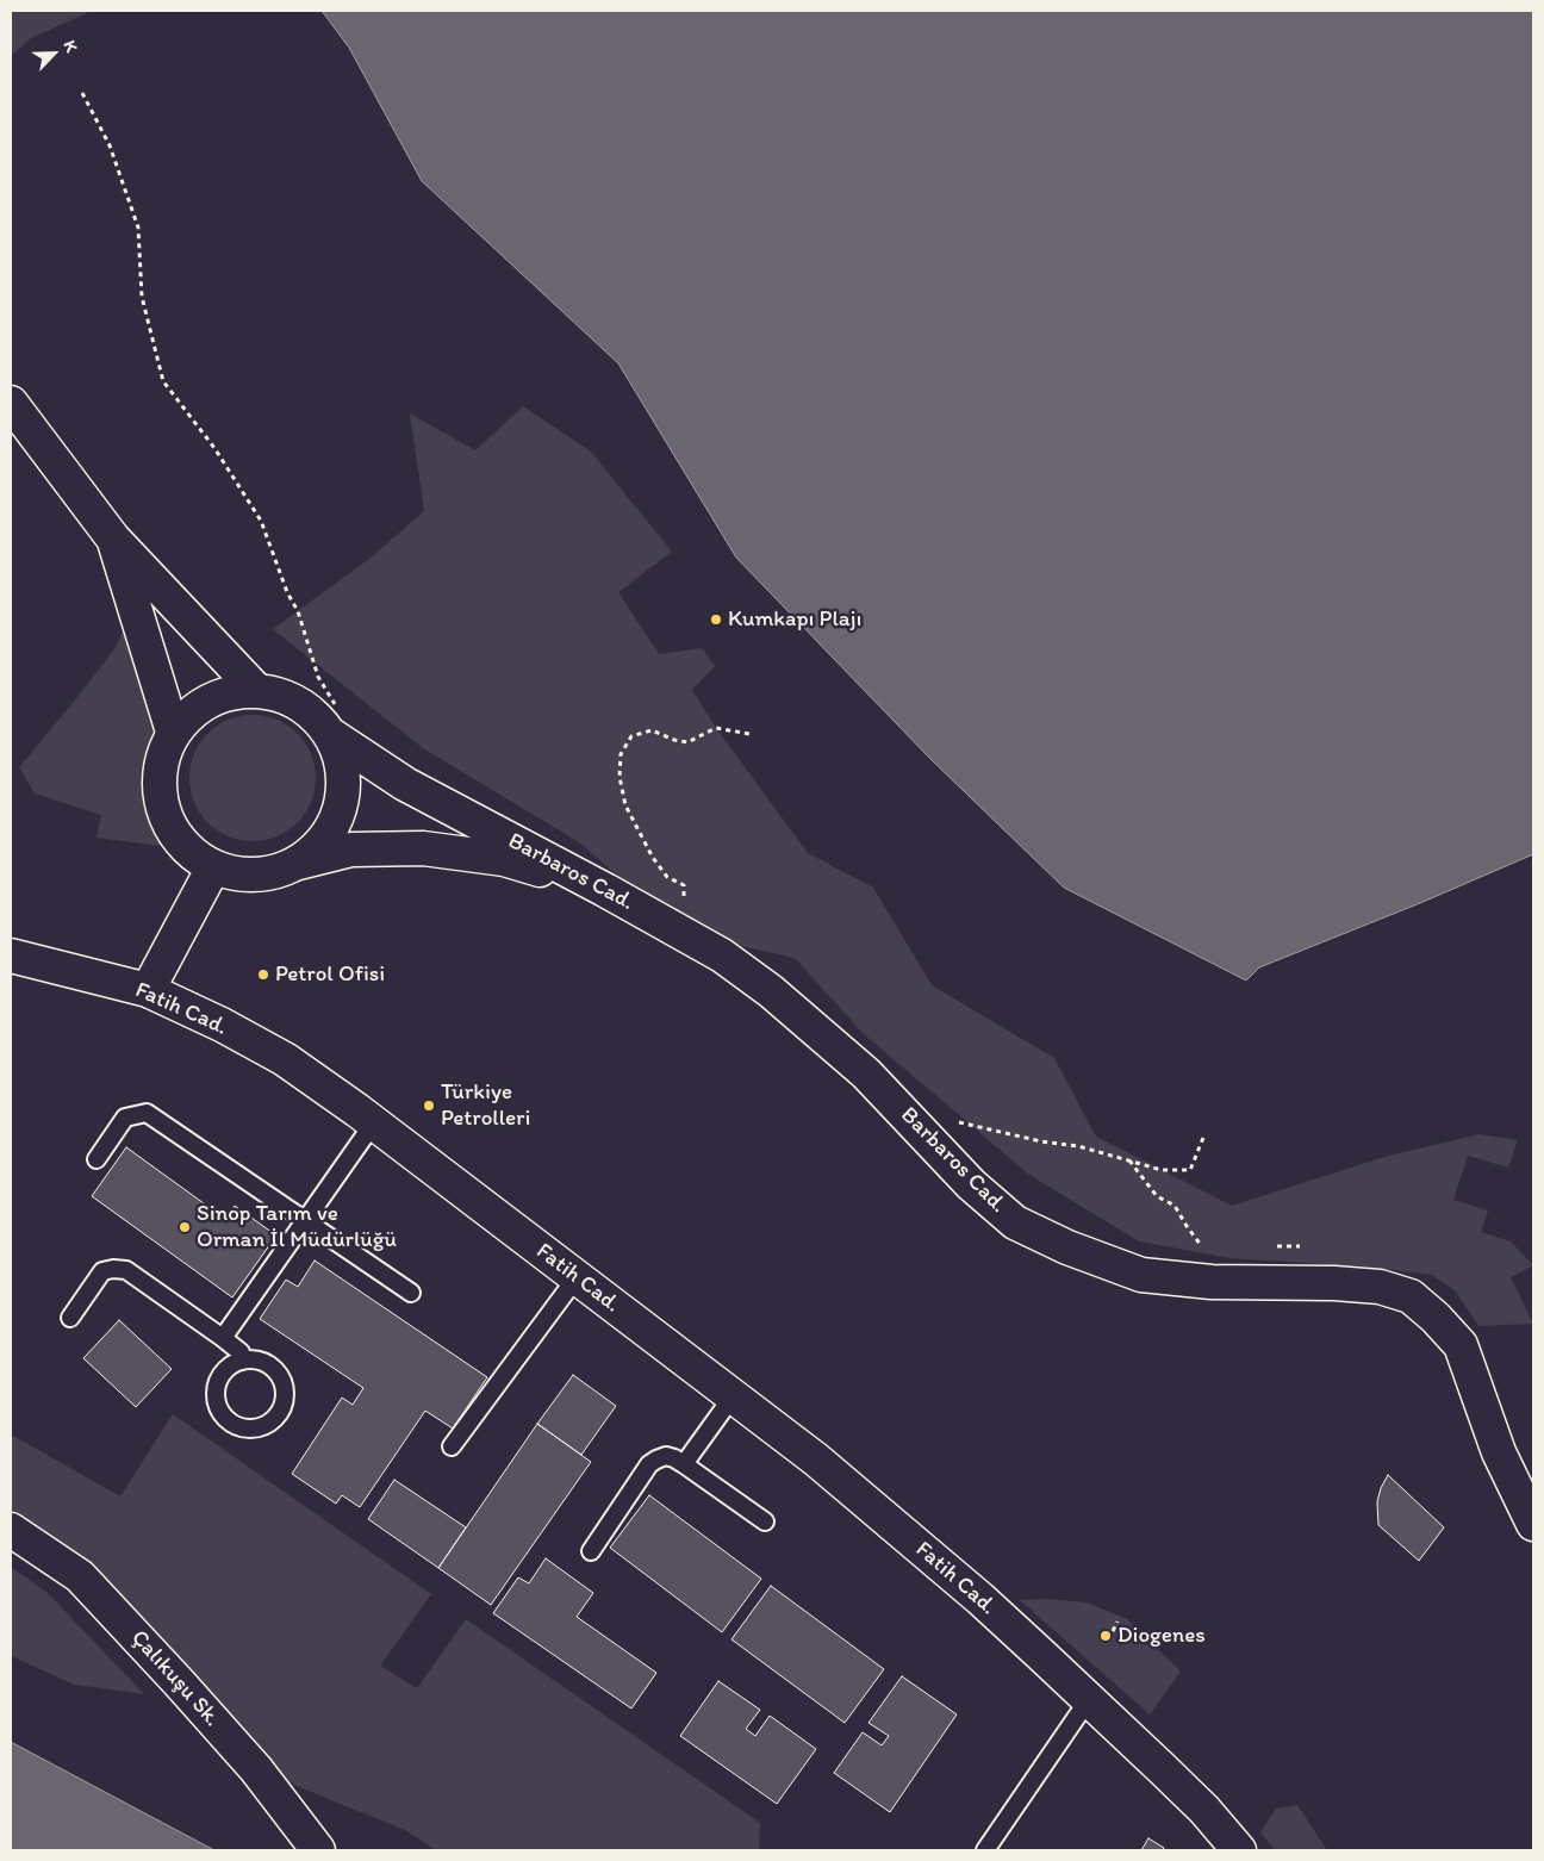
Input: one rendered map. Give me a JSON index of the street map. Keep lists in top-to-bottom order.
{
  "streets": {
    "main road": ["Barbaros Cad.", "Fatih Cad.", "Çalıkuşu Sk."]
  },
  "places": [
    "Kumkapı Plajı",
    "Petrol Ofisi",
    "Türkiye Petrolleri",
    "Sinop Tarım ve Orman İl Müdürlüğü",
    "Diogenes"
  ],
  "north": "top right"
}
